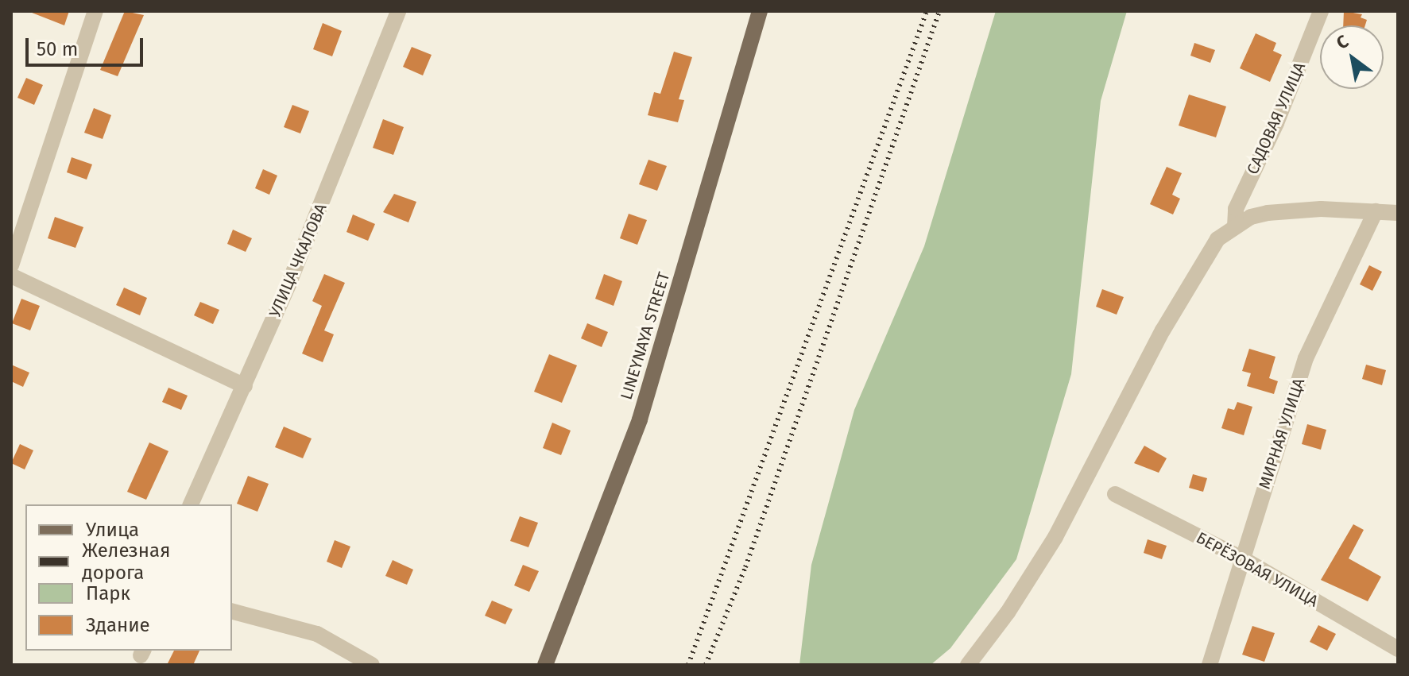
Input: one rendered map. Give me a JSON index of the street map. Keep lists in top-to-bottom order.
{
  "streets": {
    "main road": ["LINEYNAYA STREET"],
    "street": [
      "САДОВАЯ УЛИЦА",
      "УЛИЦА ЧКАЛОВА",
      "МИРНАЯ УЛИЦА",
      "БЕРЁЗОВАЯ УЛИЦА"
    ]
  },
  "crossings": [
    ["МИРНАЯ УЛИЦА", "БЕРЁЗОВАЯ УЛИЦА"]
  ],
  "legend": [
    "Улица",
    "Железная дорога",
    "Парк",
    "Здание"
  ],
  "scale_bar": "50 m",
  "north": "top left"
}
